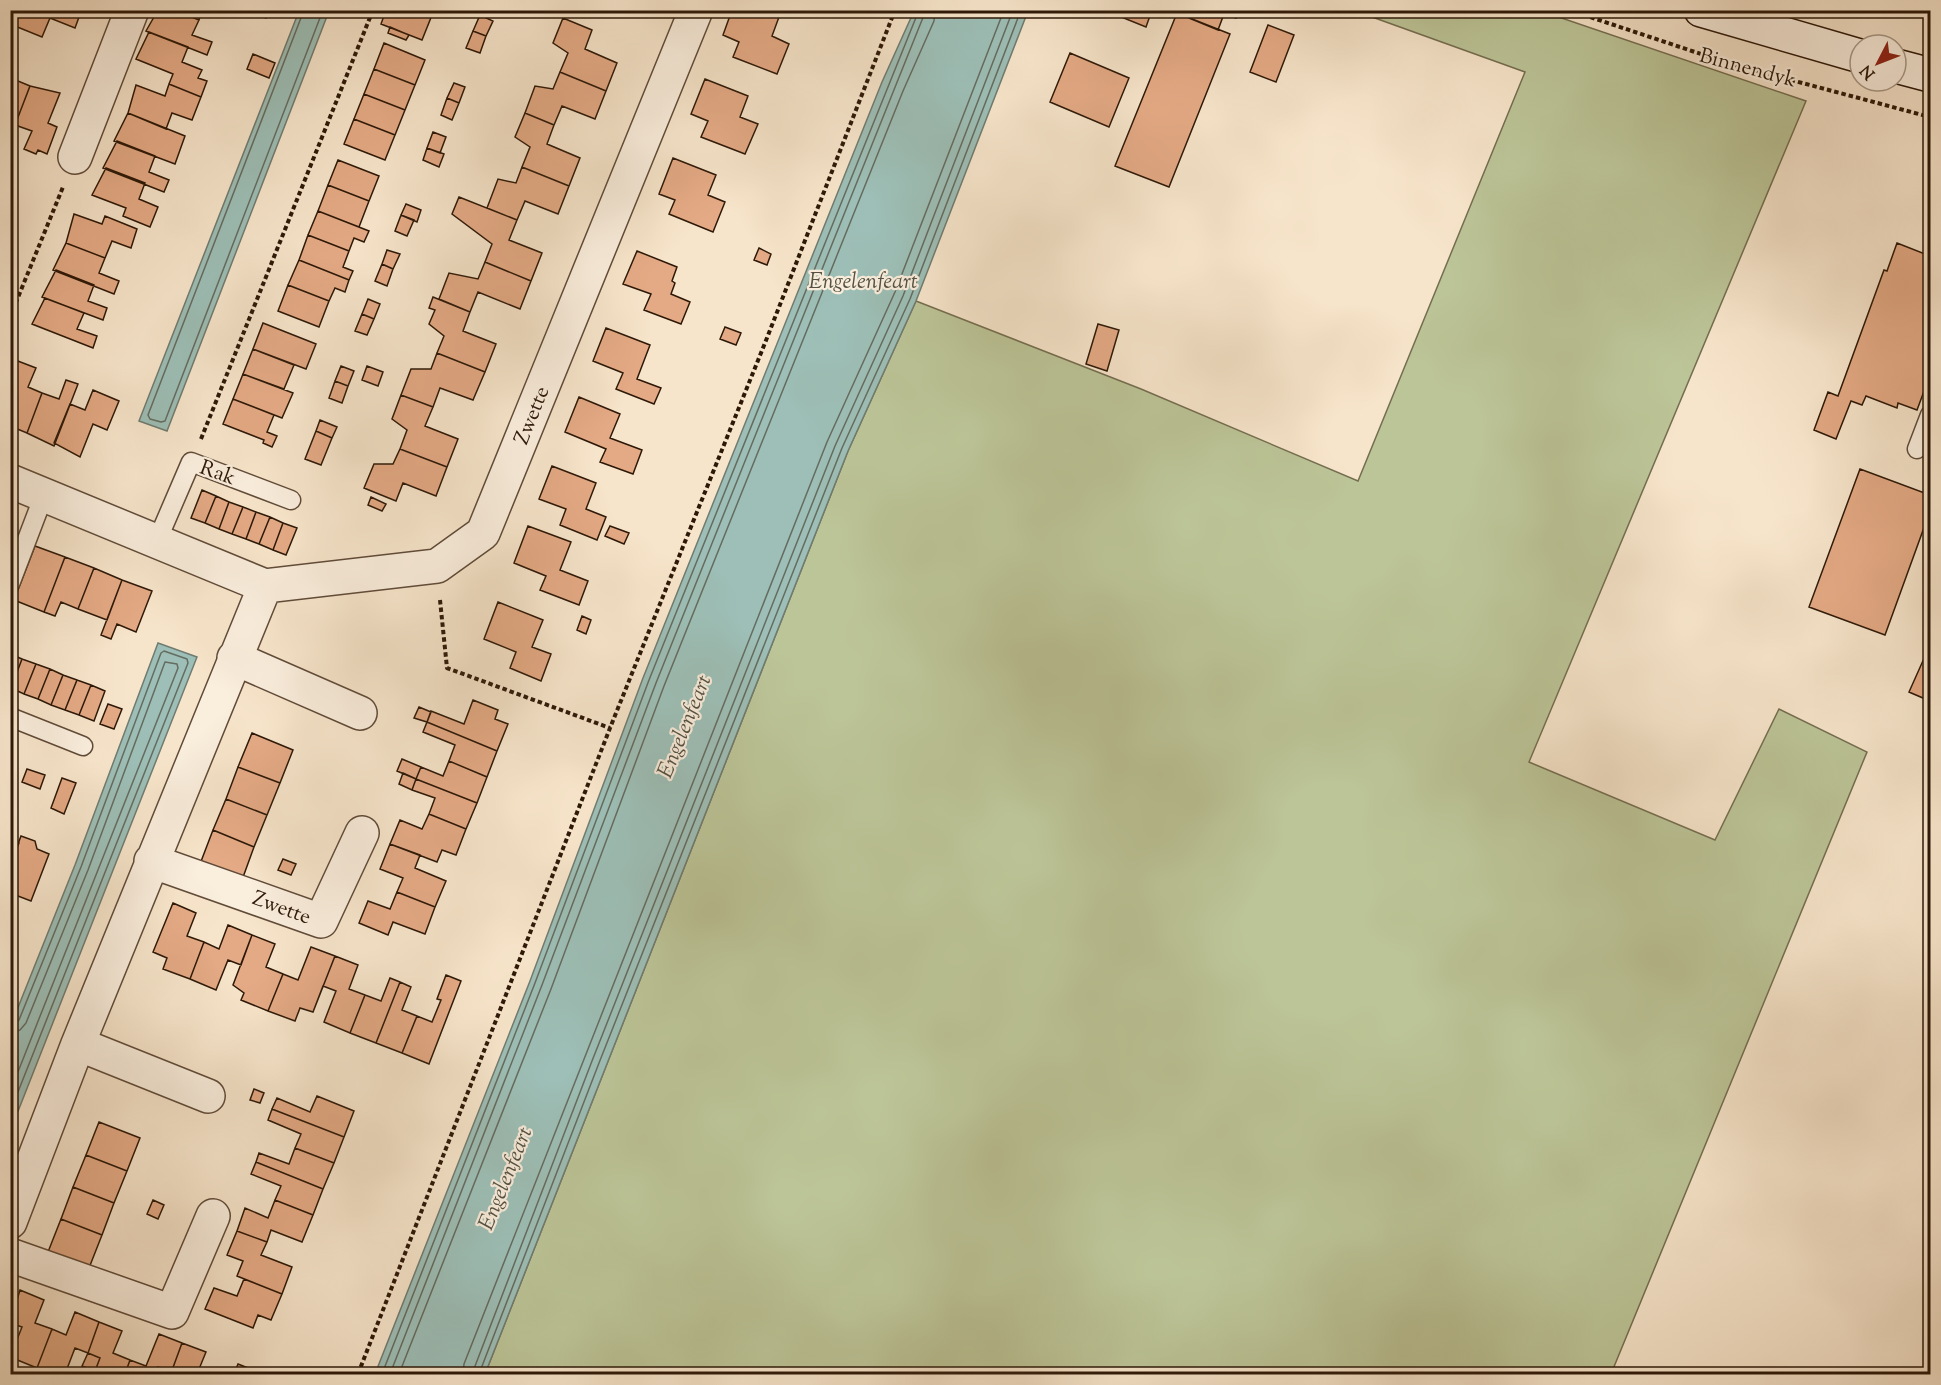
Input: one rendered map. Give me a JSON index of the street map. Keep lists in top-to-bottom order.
{
  "streets": {
    "street": ["Binnendyk", "Zwette"],
    "lane": ["Rak"]
  },
  "water": ["Engelenfeart"],
  "north": "bottom left"
}
